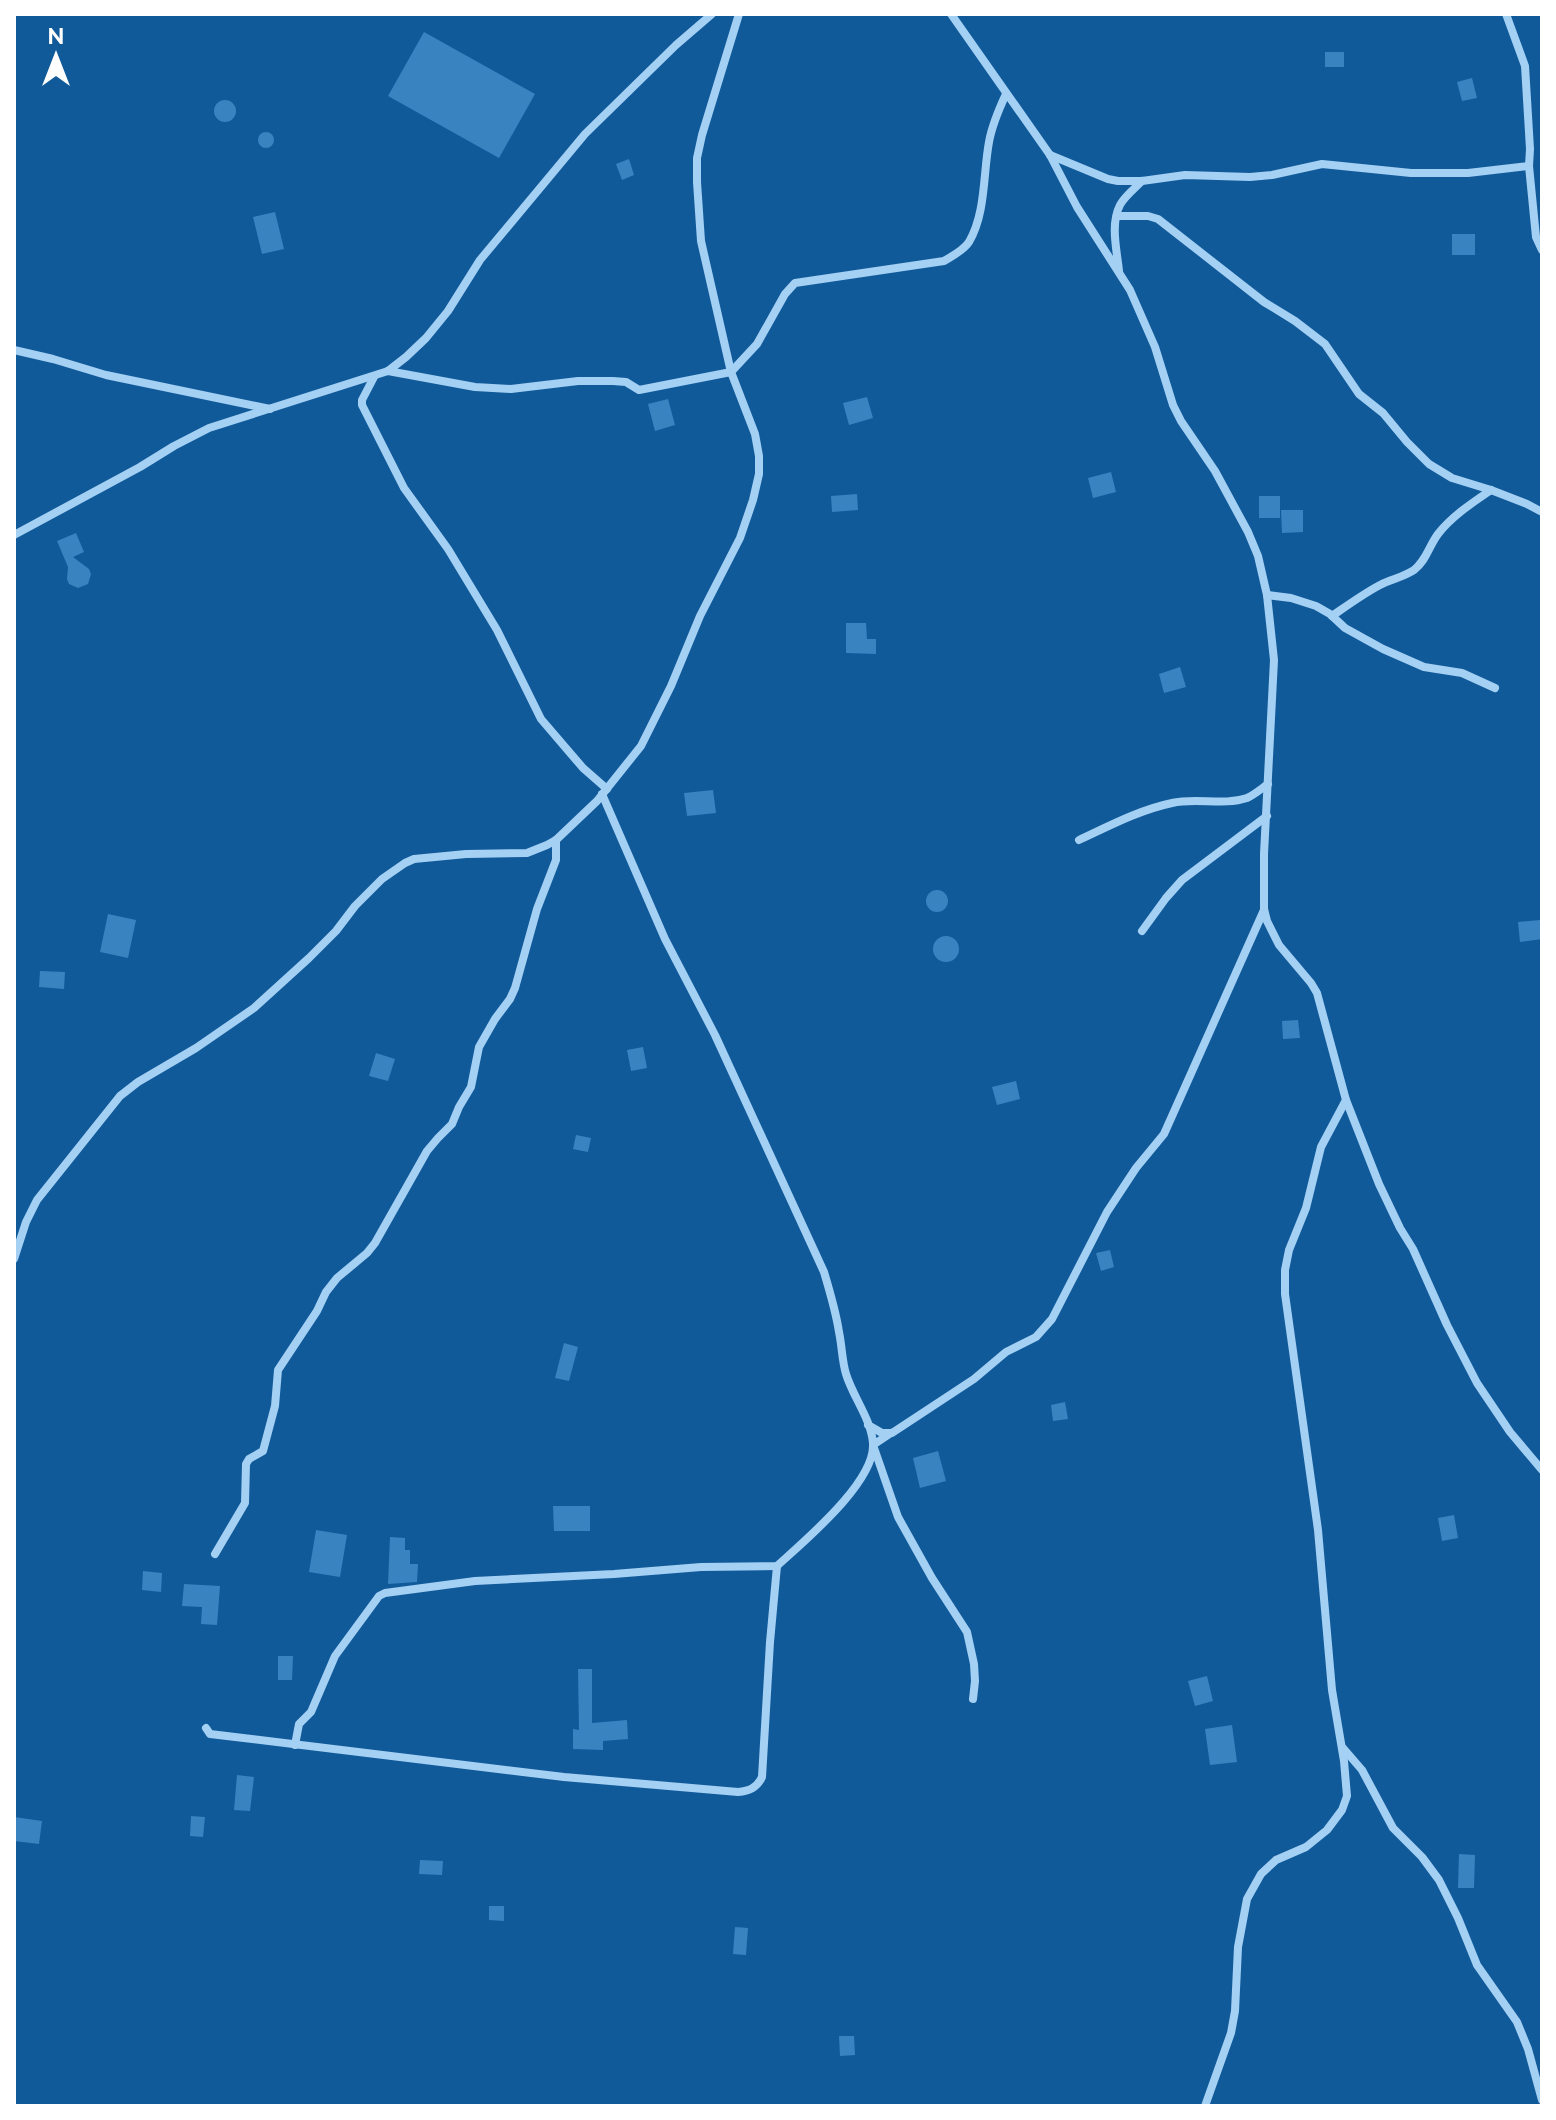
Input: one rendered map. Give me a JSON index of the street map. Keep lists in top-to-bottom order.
{
  "north": "top"
}
